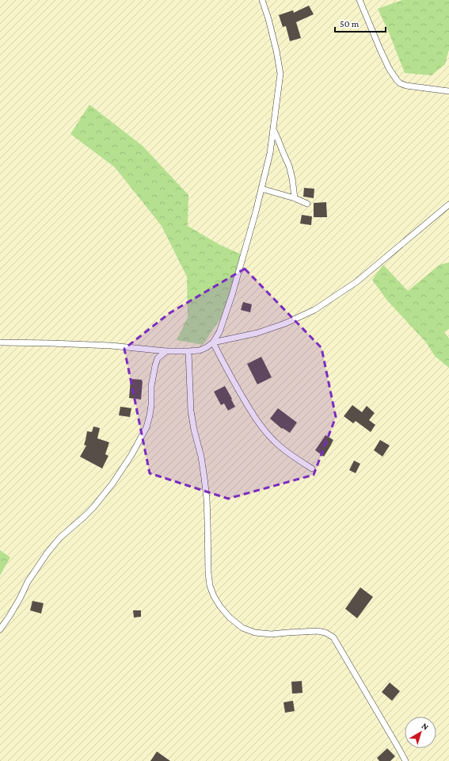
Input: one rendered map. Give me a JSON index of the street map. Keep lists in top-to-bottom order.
{
  "scale_bar": "50 m",
  "north": "top right"
}
